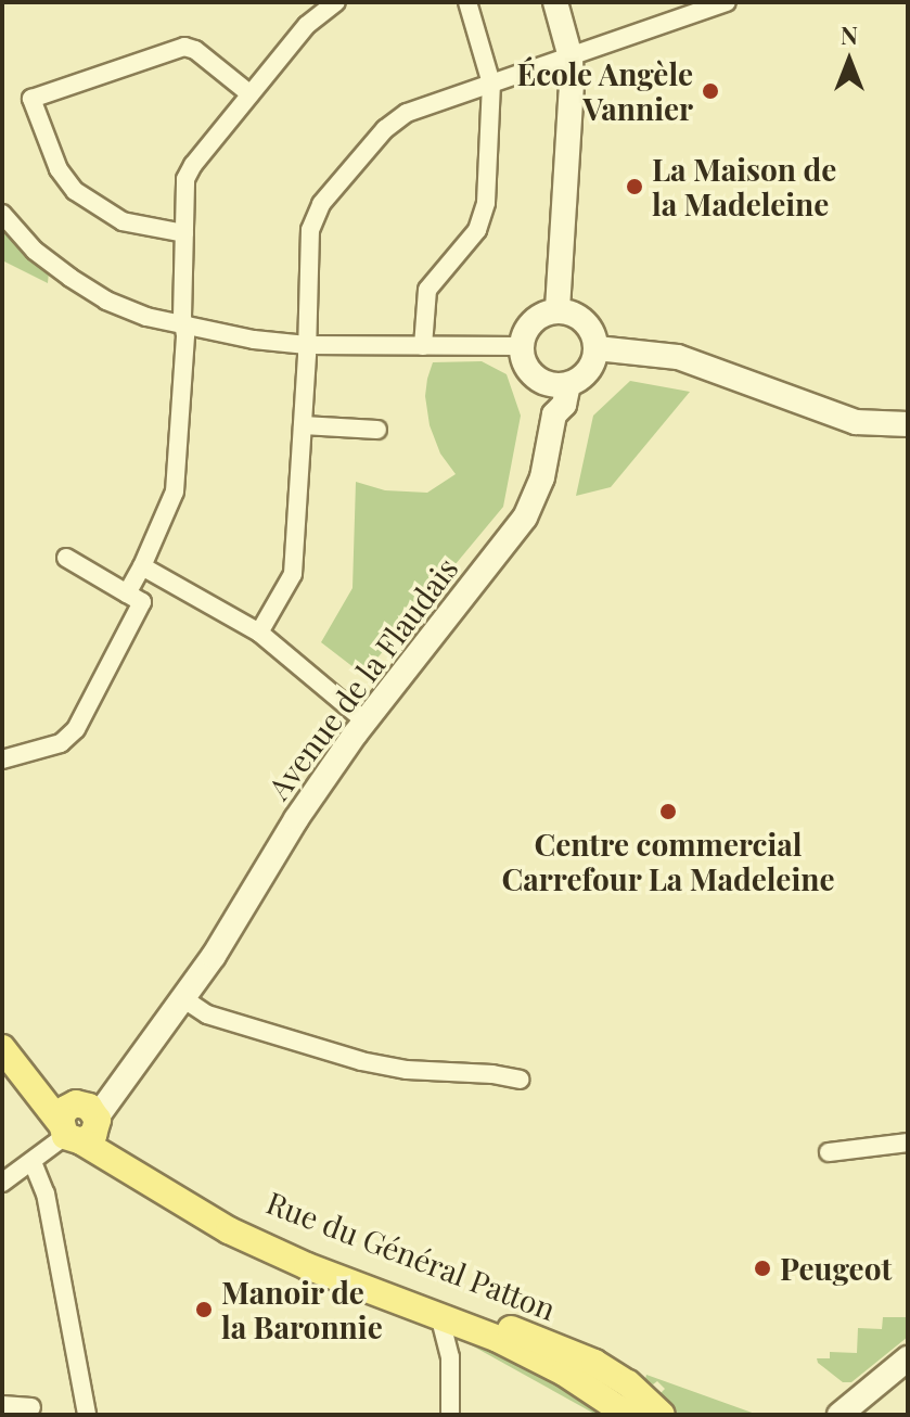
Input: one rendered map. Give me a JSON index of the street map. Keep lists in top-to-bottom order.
{
  "streets": {
    "main road": ["Rue du Général Patton"],
    "street": ["Avenue de la Flaudais"]
  },
  "crossings": [
    ["Avenue de la Flaudais", "Rue du Général Patton"]
  ],
  "places": [
    "École Angèle Vannier",
    "La Maison de la Madeleine",
    "Centre commercial Carrefour La Madeleine",
    "Peugeot",
    "Manoir de la Baronnie"
  ],
  "north": "top"
}
